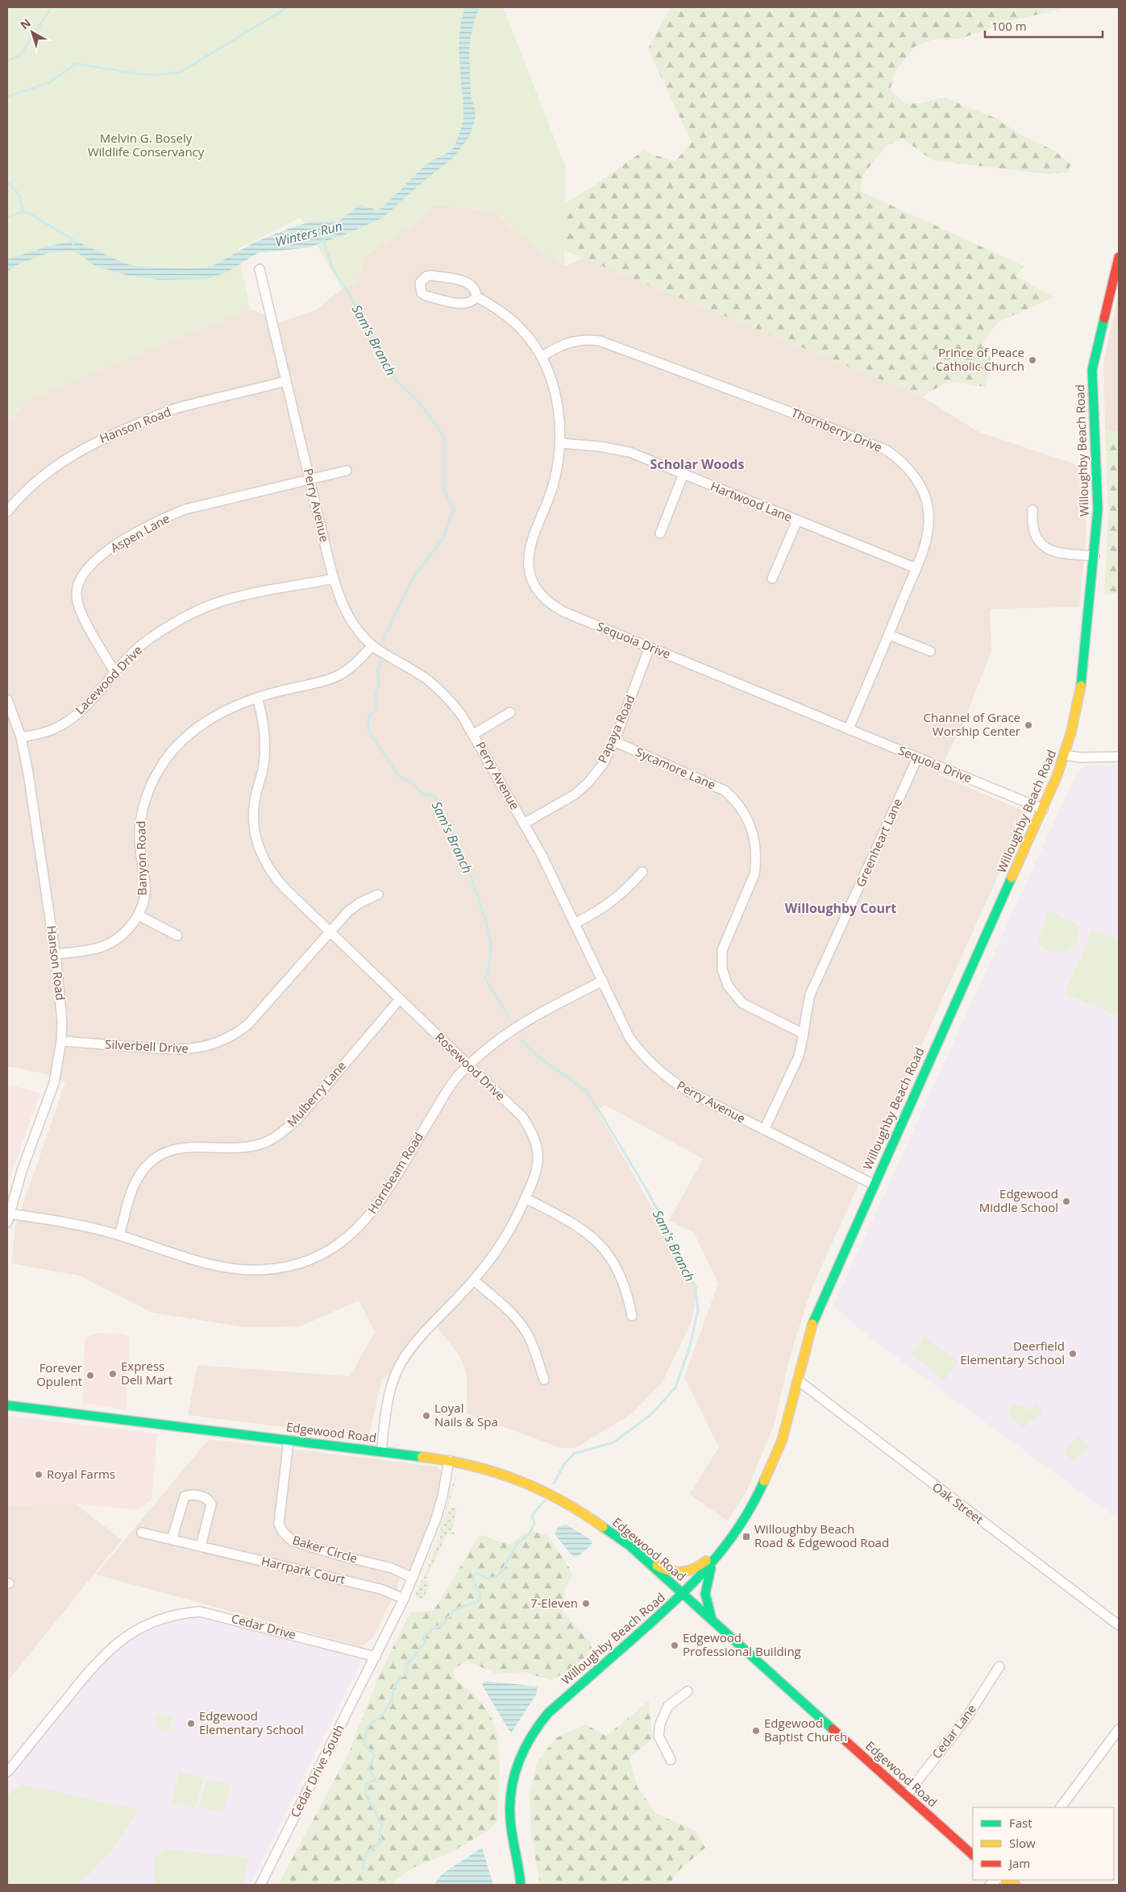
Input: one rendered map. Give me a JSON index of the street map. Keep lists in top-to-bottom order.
{
  "streets": {
    "street": [
      "Hanson Road",
      "Thornberry Drive",
      "Willoughby Beach Road",
      "Hartwood Lane",
      "Perry Avenue",
      "Aspen Lane",
      "Sequoia Drive",
      "Lacewood Drive",
      "Papaya Road",
      "Sycamore Lane",
      "Greenheart Lane",
      "Banyon Road",
      "Silverbell Drive",
      "Rosewood Drive",
      "Mulberry Lane",
      "Hornbeam Road",
      "Edgewood Road",
      "Oak Street",
      "Baker Circle",
      "Harrpark Court",
      "Cedar Drive",
      "Cedar Lane",
      "Cedar Drive South"
    ]
  },
  "crossings": [
    ["Hanson Road", "Perry Avenue"],
    ["Hanson Road", "Lacewood Drive"],
    ["Hanson Road", "Banyon Road"],
    ["Hanson Road", "Silverbell Drive"],
    ["Hanson Road", "Hornbeam Road"],
    ["Thornberry Drive", "Hartwood Lane"],
    ["Thornberry Drive", "Sequoia Drive"],
    ["Willoughby Beach Road", "Perry Avenue"],
    ["Willoughby Beach Road", "Sequoia Drive"],
    ["Willoughby Beach Road", "Edgewood Road"],
    ["Willoughby Beach Road", "Oak Street"],
    ["Hartwood Lane", "Sequoia Drive"],
    ["Perry Avenue", "Aspen Lane"],
    ["Perry Avenue", "Lacewood Drive"],
    ["Perry Avenue", "Papaya Road"],
    ["Perry Avenue", "Greenheart Lane"],
    ["Perry Avenue", "Banyon Road"],
    ["Perry Avenue", "Hornbeam Road"],
    ["Aspen Lane", "Lacewood Drive"],
    ["Sequoia Drive", "Papaya Road"],
    ["Sequoia Drive", "Greenheart Lane"],
    ["Papaya Road", "Sycamore Lane"],
    ["Sycamore Lane", "Greenheart Lane"],
    ["Banyon Road", "Rosewood Drive"],
    ["Silverbell Drive", "Rosewood Drive"],
    ["Rosewood Drive", "Mulberry Lane"],
    ["Rosewood Drive", "Hornbeam Road"],
    ["Rosewood Drive", "Edgewood Road"],
    ["Mulberry Lane", "Hornbeam Road"],
    ["Edgewood Road", "Baker Circle"],
    ["Edgewood Road", "Cedar Lane"],
    ["Cedar Drive", "Cedar Drive South"]
  ],
  "districts": ["Scholar Woods", "Willoughby Court"],
  "water": ["Winters Run", "Sam's Branch"],
  "parks": ["Melvin G. Bosely Wildlife Conservancy"],
  "places": {
    "other": [
      "Prince of Peace Catholic Church",
      "Channel of Grace Worship Center",
      "Edgewood Middle School",
      "Deerfield Elementary School",
      "Express Deli Mart",
      "Forever Opulent",
      "Loyal Nails & Spa",
      "Royal Farms",
      "7-Eleven",
      "Edgewood Professional Building",
      "Edgewood Elementary School",
      "Edgewood Baptist Church"
    ],
    "transit": ["Willoughby Beach Road & Edgewood Road"]
  },
  "legend": ["Fast", "Slow", "Jam"],
  "scale_bar": "100 m",
  "north": "top left"
}
